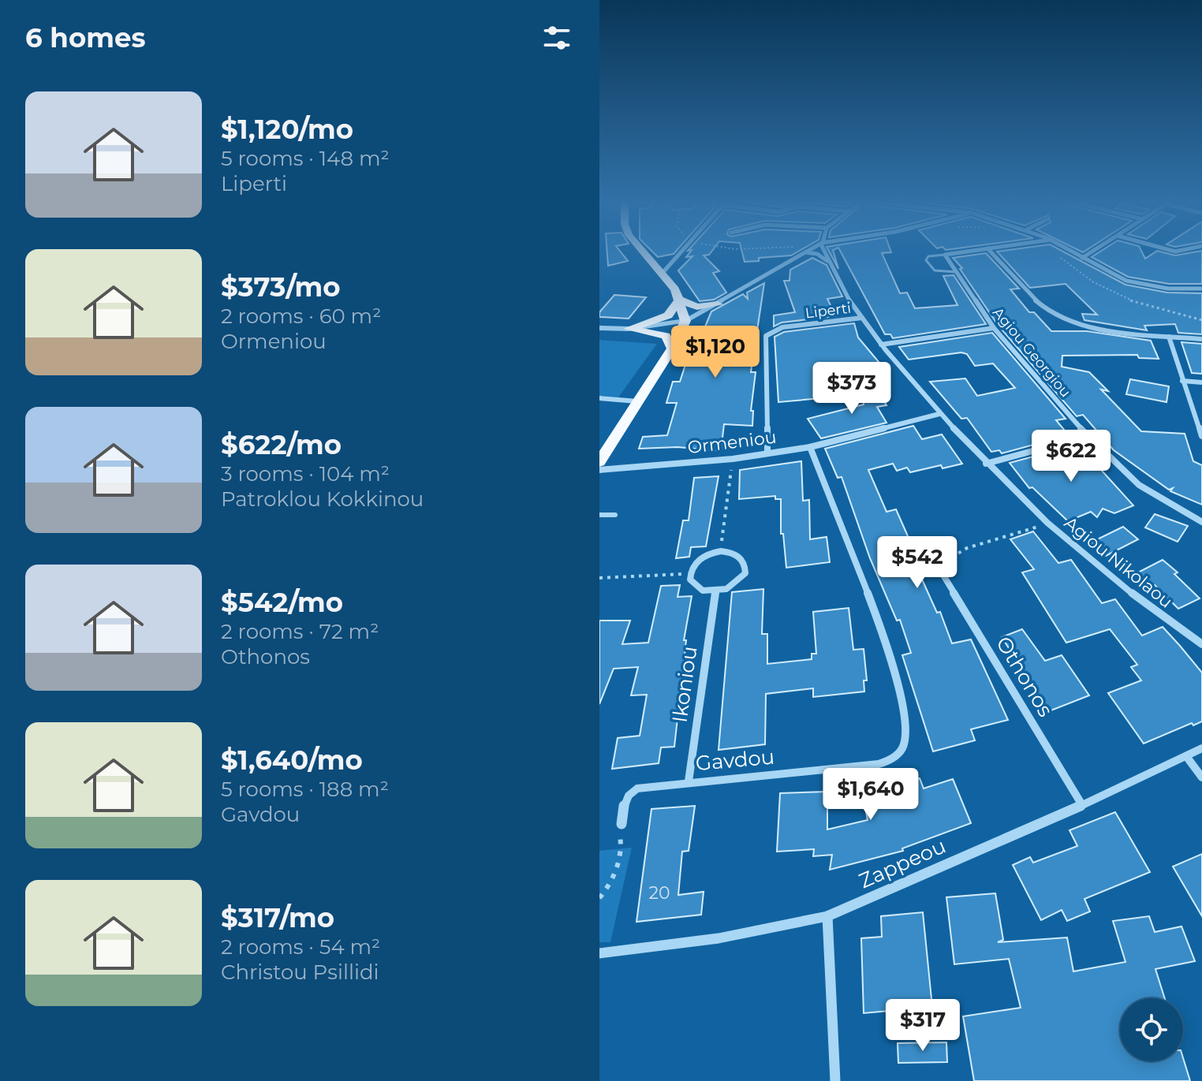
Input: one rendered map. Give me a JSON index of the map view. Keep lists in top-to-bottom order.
{
  "streets": {
    "street": [
      "Liperti",
      "Agiou Georgiou",
      "Ormeniou",
      "Agiou Nikolaou",
      "Othonos",
      "Ikoniou",
      "Gavdou",
      "Zappeou"
    ]
  },
  "crossings": [
    ["Liperti", "Ormeniou"],
    ["Liperti", "Agiou Nikolaou"],
    ["Ormeniou", "Agiou Nikolaou"],
    ["Ormeniou", "Gavdou"],
    ["Othonos", "Zappeou"],
    ["Ikoniou", "Gavdou"]
  ],
  "house_numbers": ["20"],
  "page": {
    "heading": "6 homes",
    "list": [
      {
        "name": "$1,120/mo",
        "note": "5 rooms · 148 m² · Liperti"
      },
      {
        "name": "$373/mo",
        "note": "2 rooms · 60 m² · Ormeniou"
      },
      {
        "name": "$622/mo",
        "note": "3 rooms · 104 m² · Patroklou Kokkinou"
      },
      {
        "name": "$542/mo",
        "note": "2 rooms · 72 m² · Othonos"
      },
      {
        "name": "$1,640/mo",
        "note": "5 rooms · 188 m² · Gavdou"
      },
      {
        "name": "$317/mo",
        "note": "2 rooms · 54 m² · Christou Psillidi"
      }
    ],
    "price": [
      "$1,120",
      "$373",
      "$622",
      "$542",
      "$1,640",
      "$317"
    ]
  }
}
